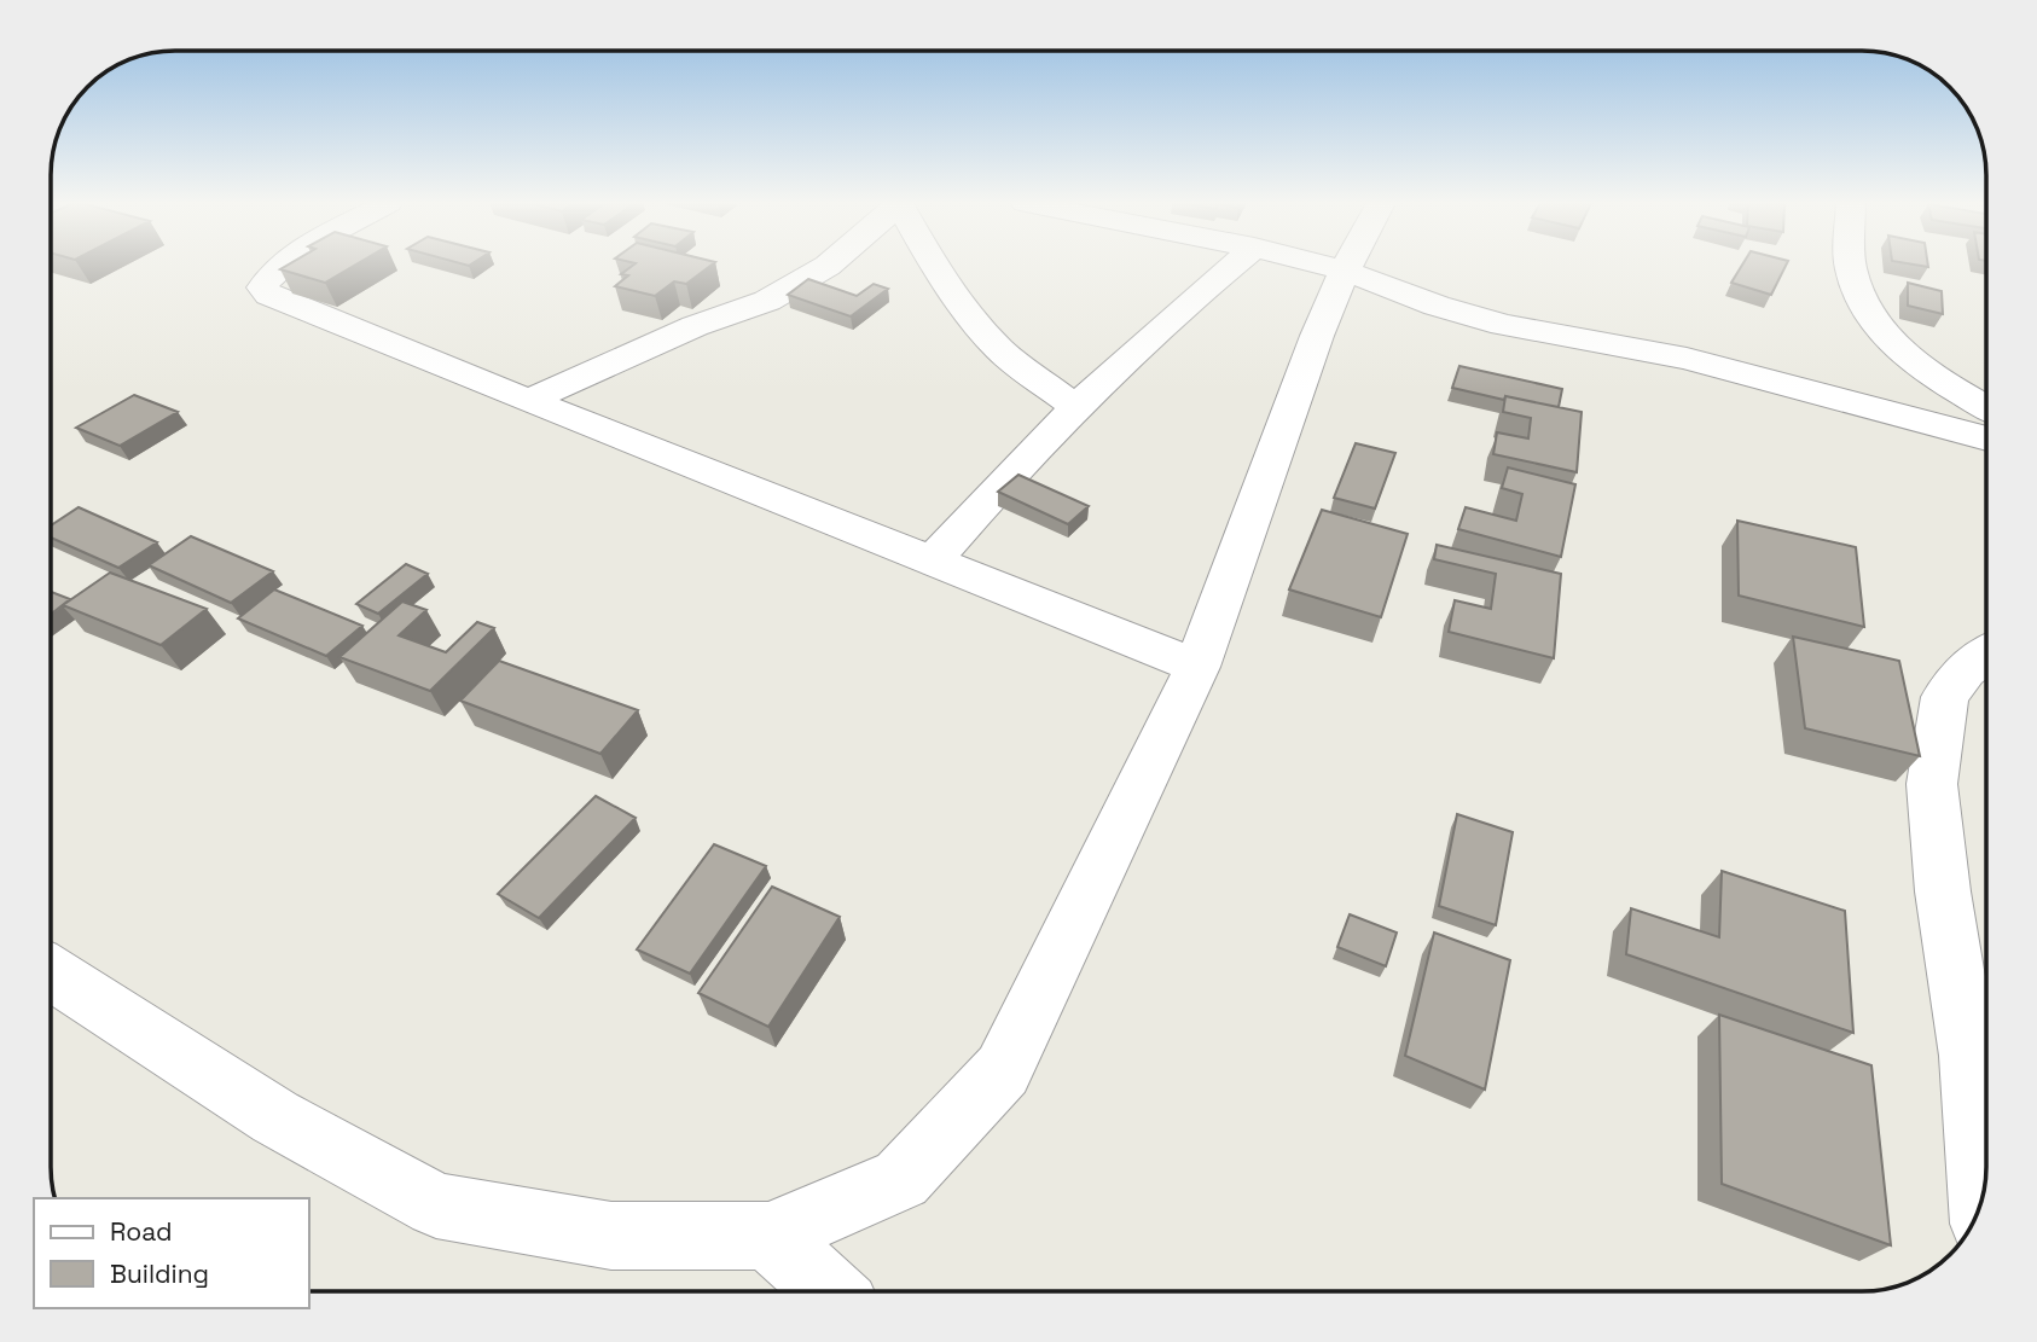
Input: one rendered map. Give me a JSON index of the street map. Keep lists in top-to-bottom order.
{
  "legend": ["Road", "Building"]
}
